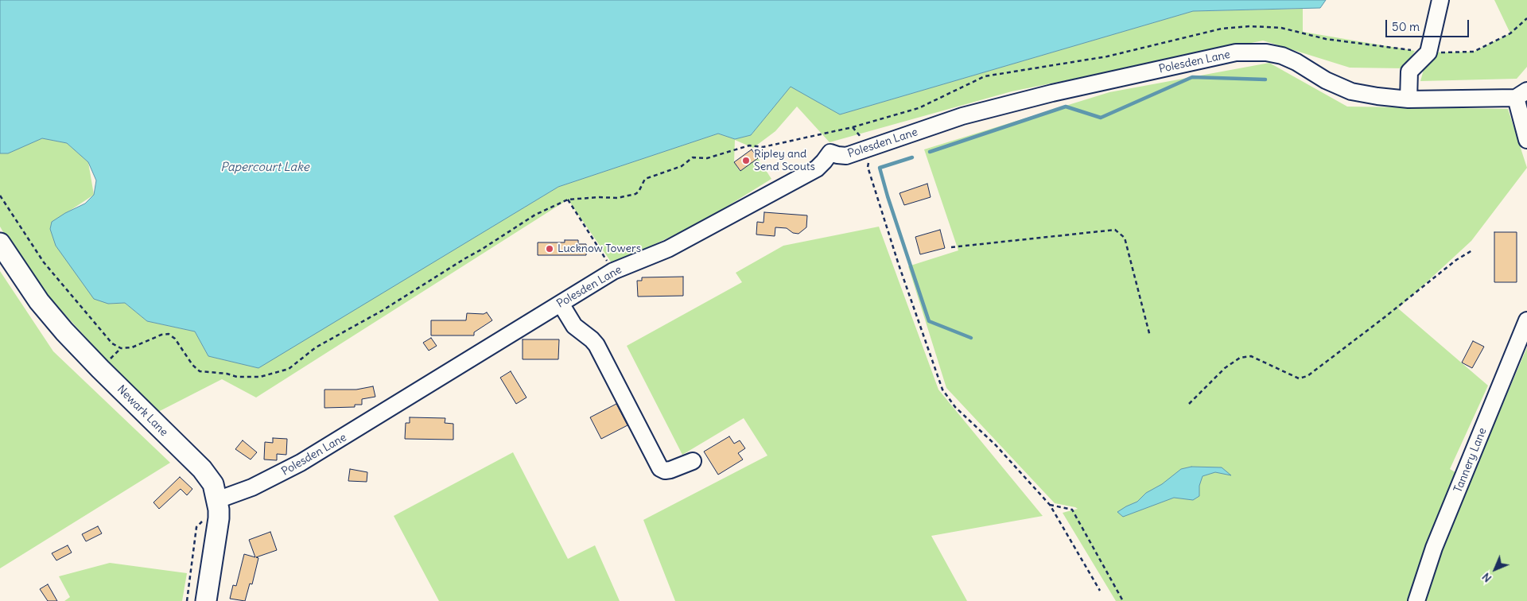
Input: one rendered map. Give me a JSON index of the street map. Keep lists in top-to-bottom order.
{
  "streets": {
    "main road": ["Newark Lane"],
    "street": ["Polesden Lane", "Tannery Lane"]
  },
  "crossings": [
    ["Polesden Lane", "Newark Lane"]
  ],
  "water": ["Papercourt Lake"],
  "places": ["Ripley and Send Scouts", "Lucknow Towers"],
  "scale_bar": "50 m",
  "north": "bottom left"
}
